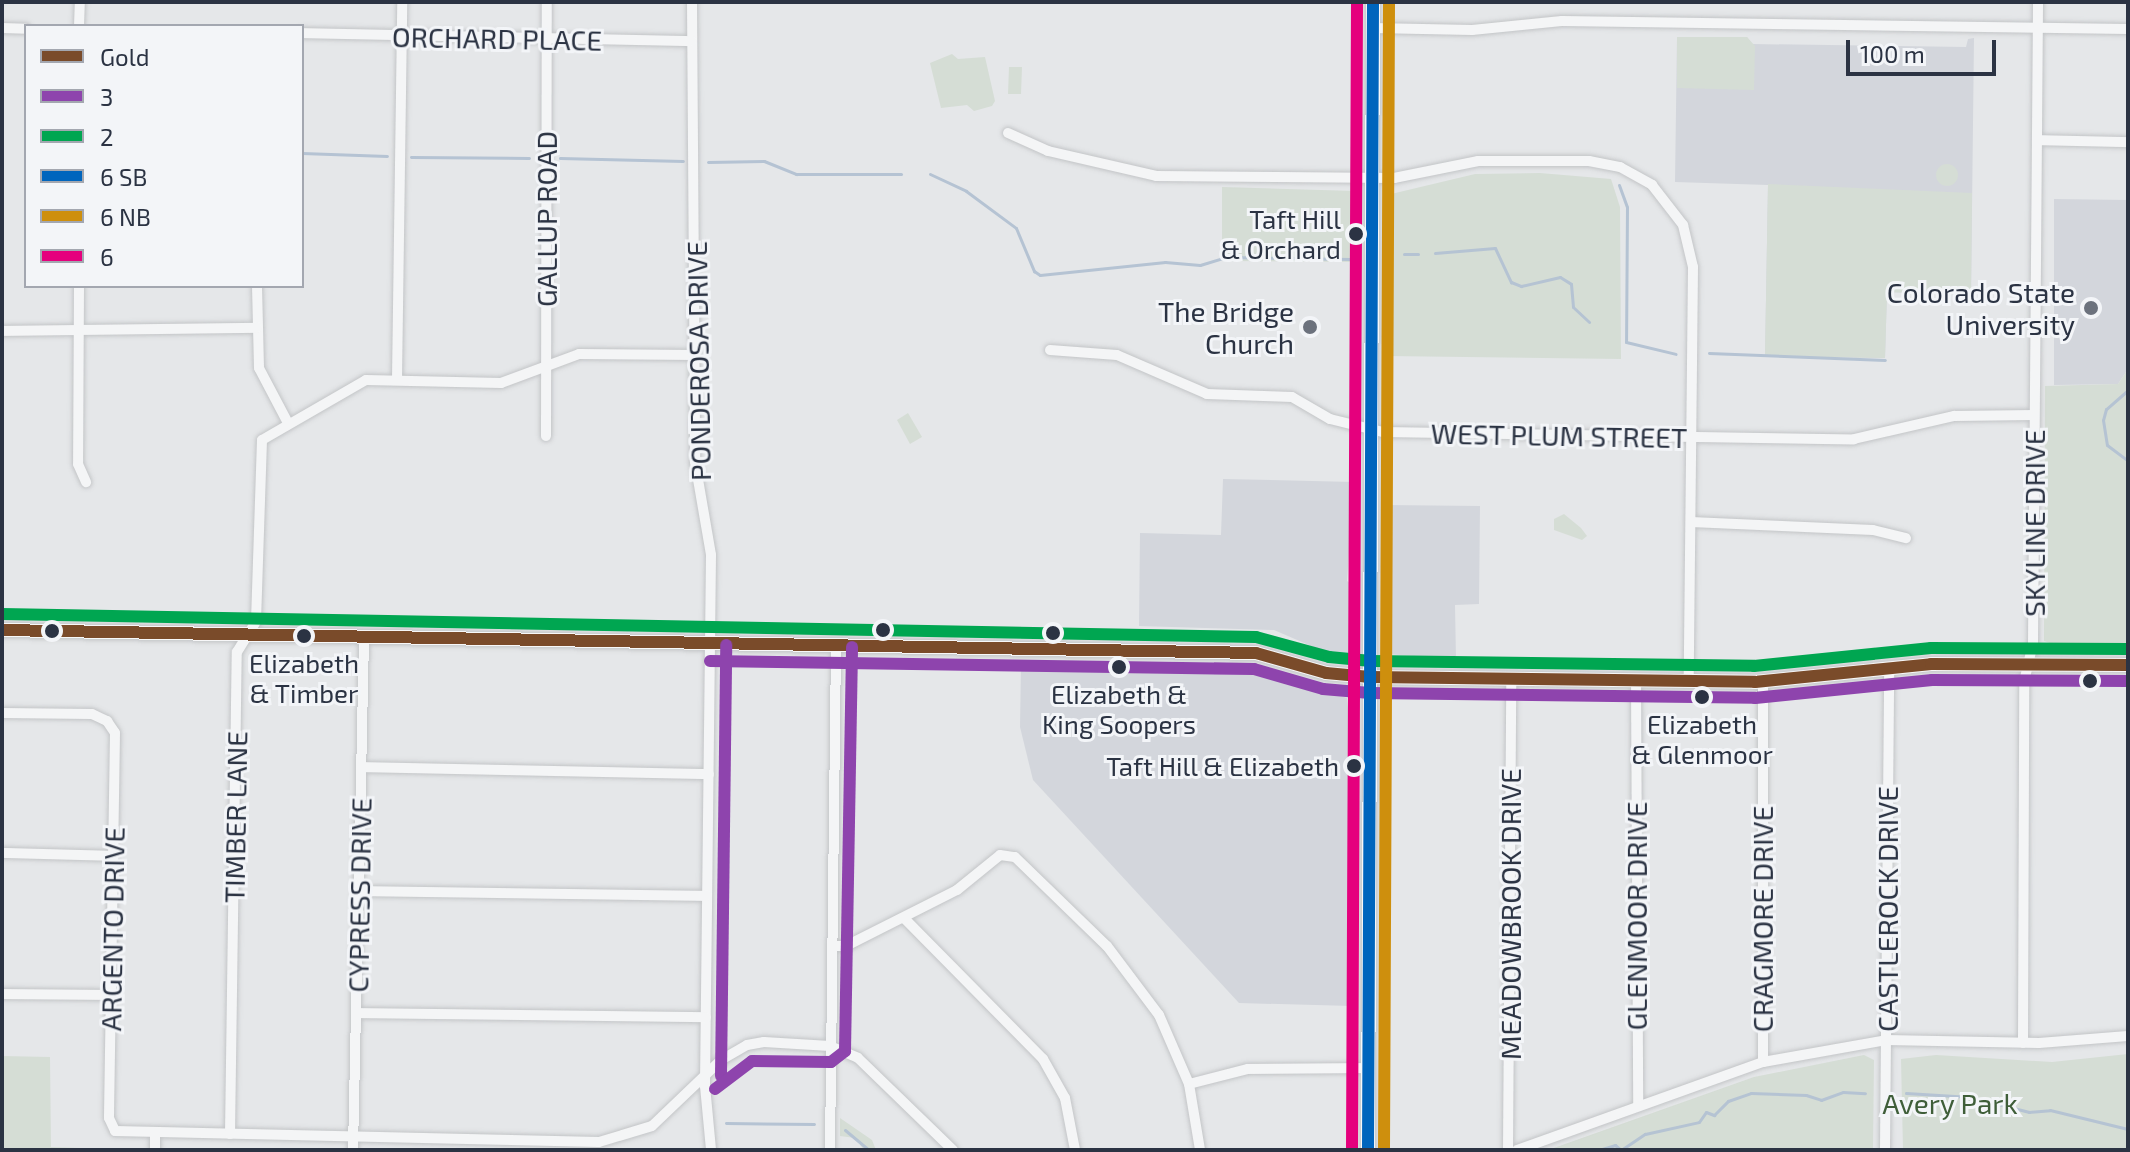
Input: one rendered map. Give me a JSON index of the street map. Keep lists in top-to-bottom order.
{
  "streets": {
    "street": [
      "ORCHARD PLACE",
      "GALLUP ROAD",
      "PONDEROSA DRIVE",
      "WEST PLUM STREET",
      "SKYLINE DRIVE",
      "TIMBER LANE",
      "CYPRESS DRIVE",
      "CASTLEROCK DRIVE",
      "MEADOWBROOK DRIVE",
      "GLENMOOR DRIVE",
      "CRAGMORE DRIVE",
      "ARGENTO DRIVE"
    ]
  },
  "crossings": [
    ["ORCHARD PLACE", "GALLUP ROAD"],
    ["ORCHARD PLACE", "PONDEROSA DRIVE"],
    ["WEST PLUM STREET", "SKYLINE DRIVE"]
  ],
  "parks": ["Avery Park"],
  "places": [
    "Taft Hill & Orchard",
    "Colorado State University",
    "The Bridge Church",
    "Elizabeth & Timber",
    "Elizabeth & King Soopers",
    "Elizabeth & Glenmoor",
    "Taft Hill & Elizabeth"
  ],
  "lines": [
    "transit line 6",
    "transit line 2",
    "transit line Gold",
    "transit line 3"
  ],
  "legend": [
    "Gold",
    "3",
    "2",
    "6 SB",
    "6 NB",
    "6"
  ],
  "scale_bar": "100 m"
}
